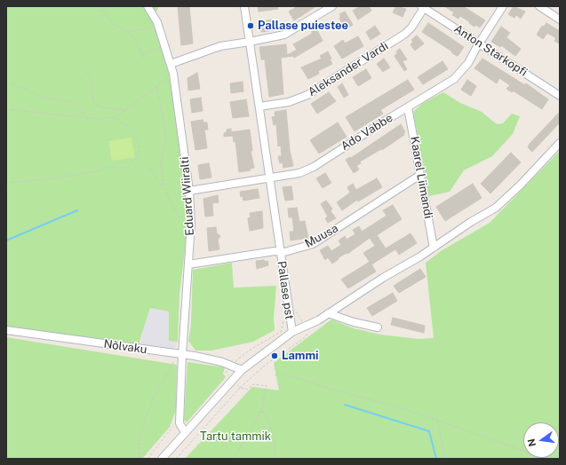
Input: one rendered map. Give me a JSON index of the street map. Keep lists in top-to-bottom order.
{
  "streets": {
    "street": [
      "Anton Starkopfi",
      "Aleksander Vardi",
      "Ado Vabbe",
      "Kaarel Liimandi",
      "Eduard Wiiralti",
      "Muusa",
      "Pallase pst",
      "Nõlvaku"
    ]
  },
  "crossings": [
    ["Anton Starkopfi", "Aleksander Vardi"],
    ["Anton Starkopfi", "Ado Vabbe"],
    ["Aleksander Vardi", "Pallase pst"],
    ["Ado Vabbe", "Kaarel Liimandi"],
    ["Ado Vabbe", "Eduard Wiiralti"],
    ["Ado Vabbe", "Pallase pst"],
    ["Kaarel Liimandi", "Muusa"],
    ["Kaarel Liimandi", "Pallase pst"],
    ["Eduard Wiiralti", "Muusa"],
    ["Eduard Wiiralti", "Nõlvaku"],
    ["Muusa", "Pallase pst"]
  ],
  "parks": ["Tartu tammik"],
  "places": ["Pallase puiestee", "Lammi"],
  "north": "left"
}
